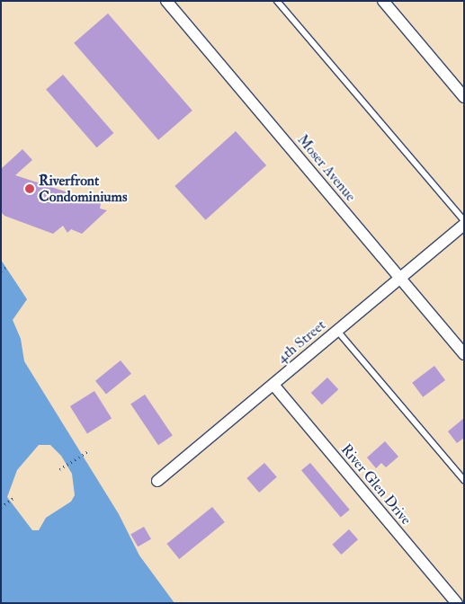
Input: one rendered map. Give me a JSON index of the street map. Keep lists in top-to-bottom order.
{
  "streets": {
    "street": ["Moser Avenue", "4th Street", "River Glen Drive"]
  },
  "crossings": [
    ["Moser Avenue", "4th Street"],
    ["4th Street", "River Glen Drive"]
  ],
  "places": ["Riverfront Condominiums"]
}
